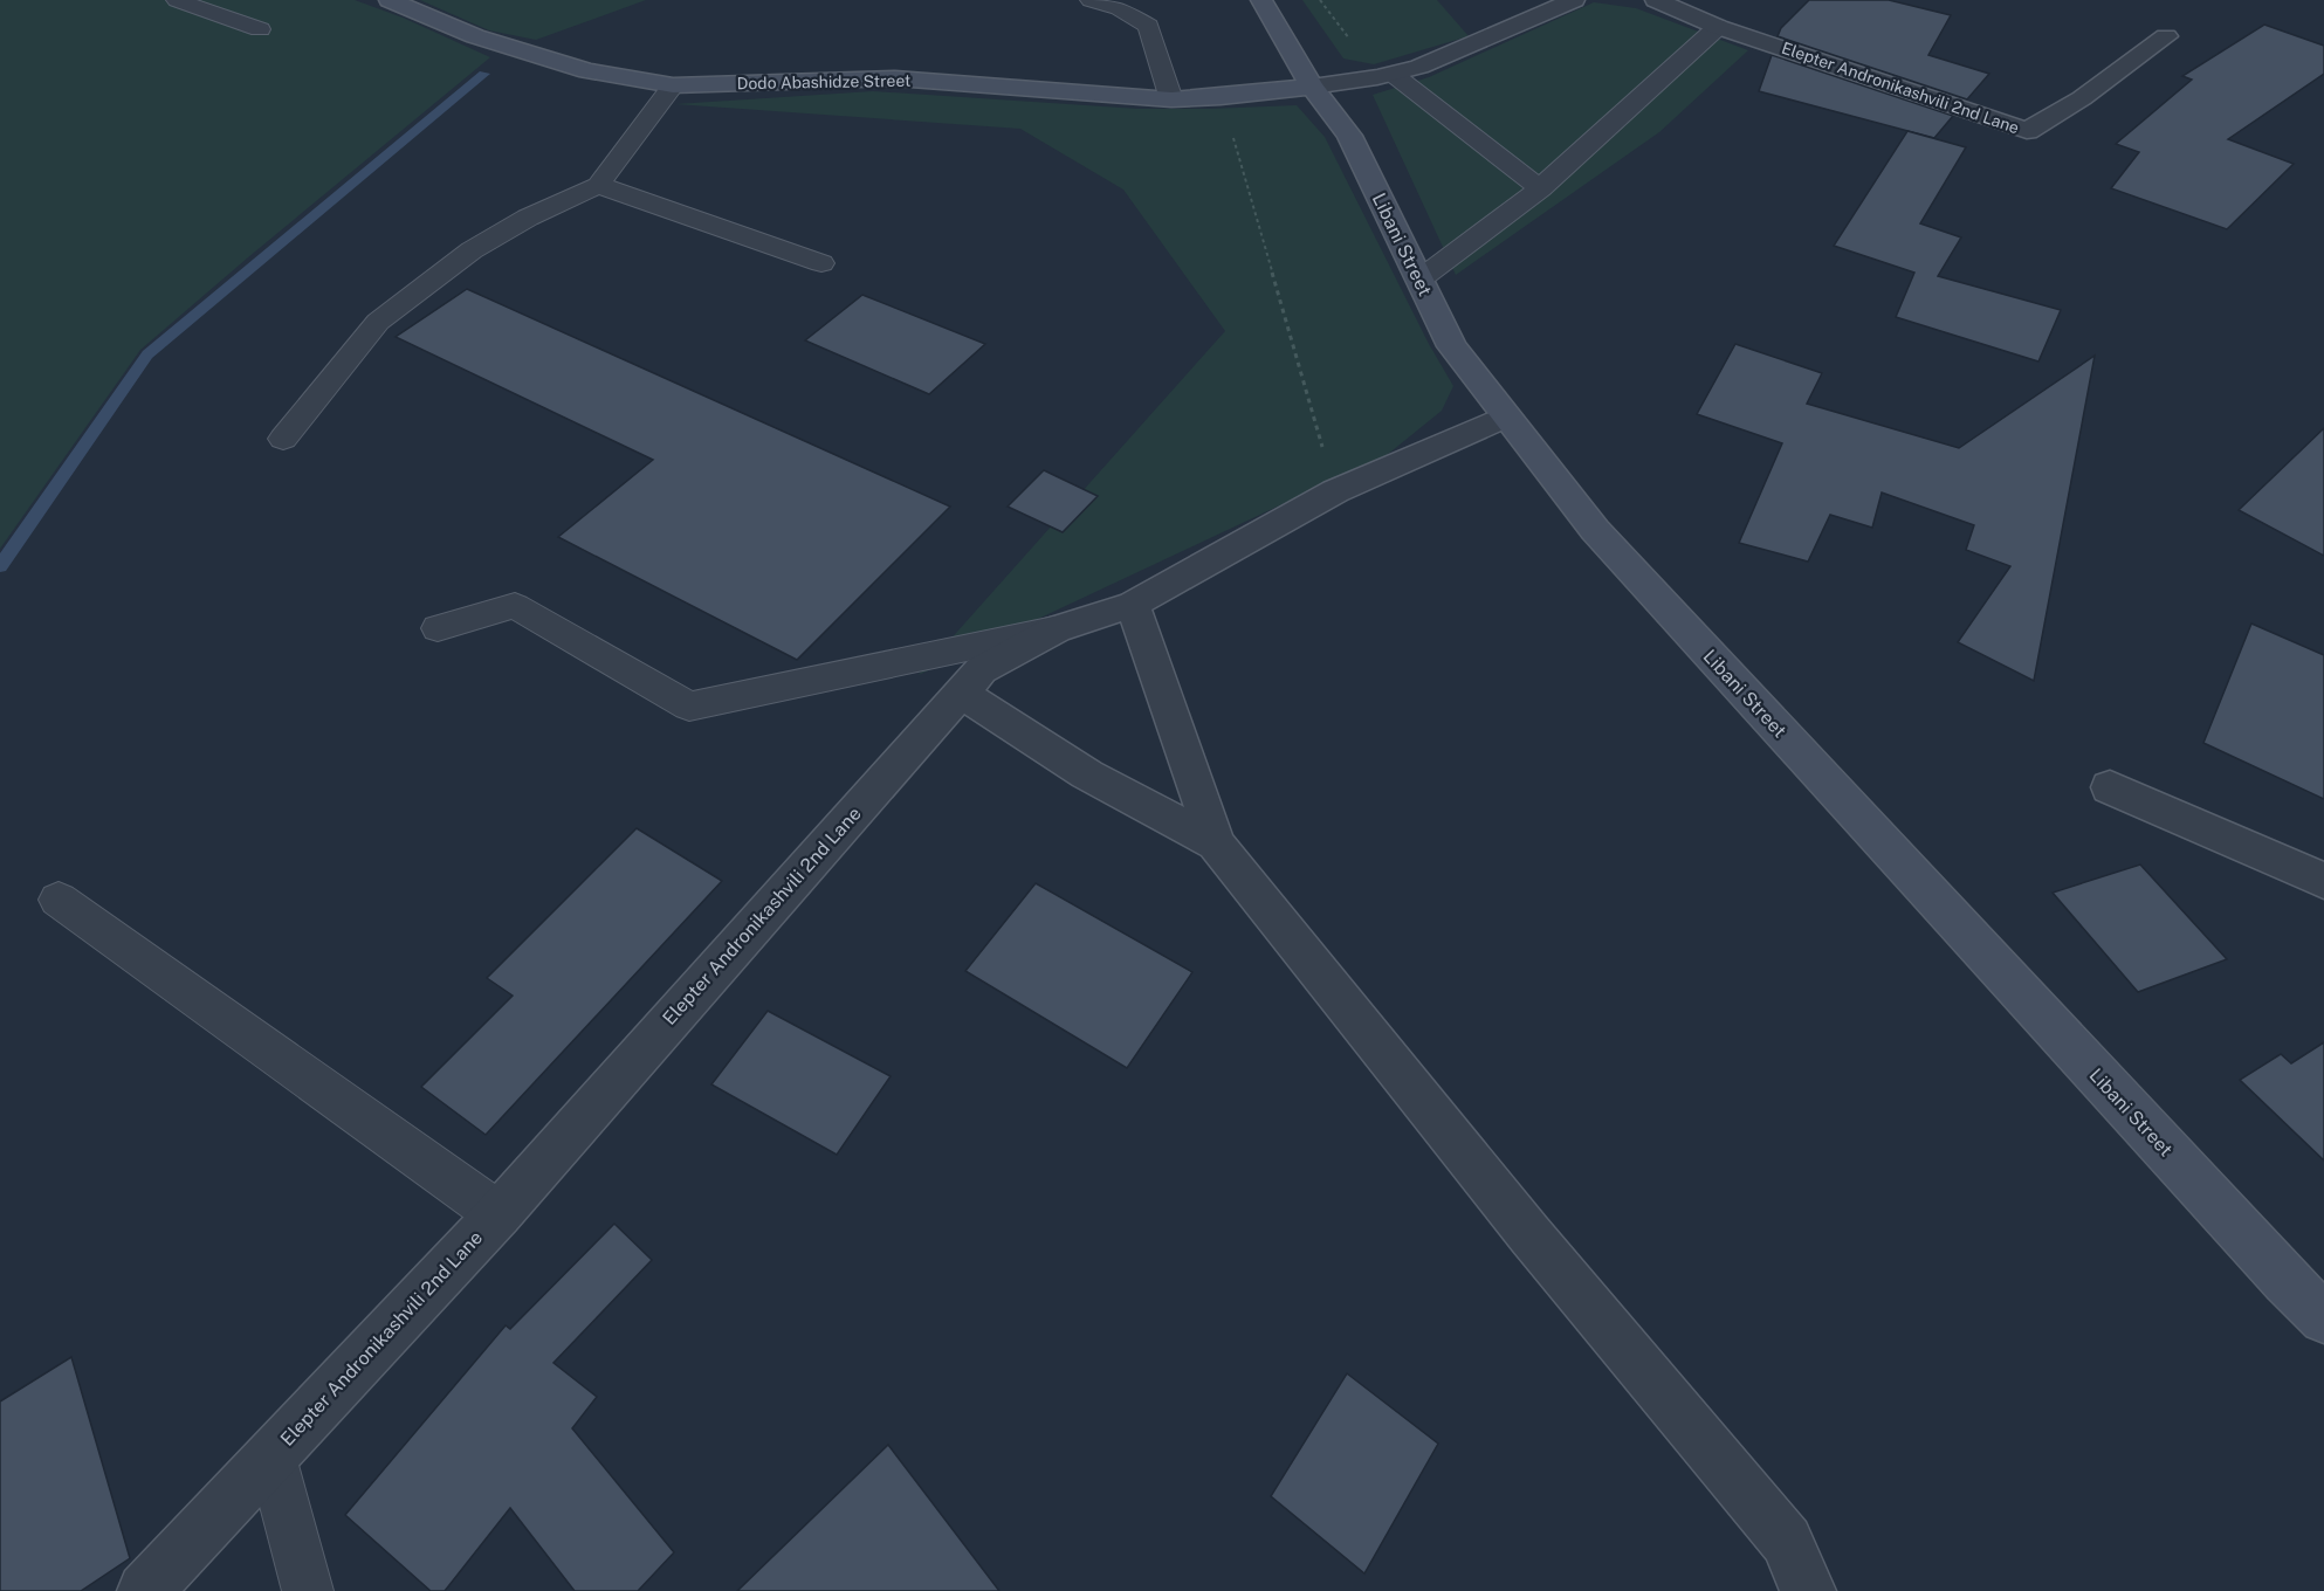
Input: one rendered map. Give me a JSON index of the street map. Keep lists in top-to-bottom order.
{
  "streets": {
    "street": ["Dodo Abashidze Street", "Elepter Andronikashvili 2nd Lane", "Libani Street"]
  },
  "crossings": [
    ["Dodo Abashidze Street", "Libani Street"],
    ["Elepter Andronikashvili 2nd Lane", "Libani Street"]
  ]
}
